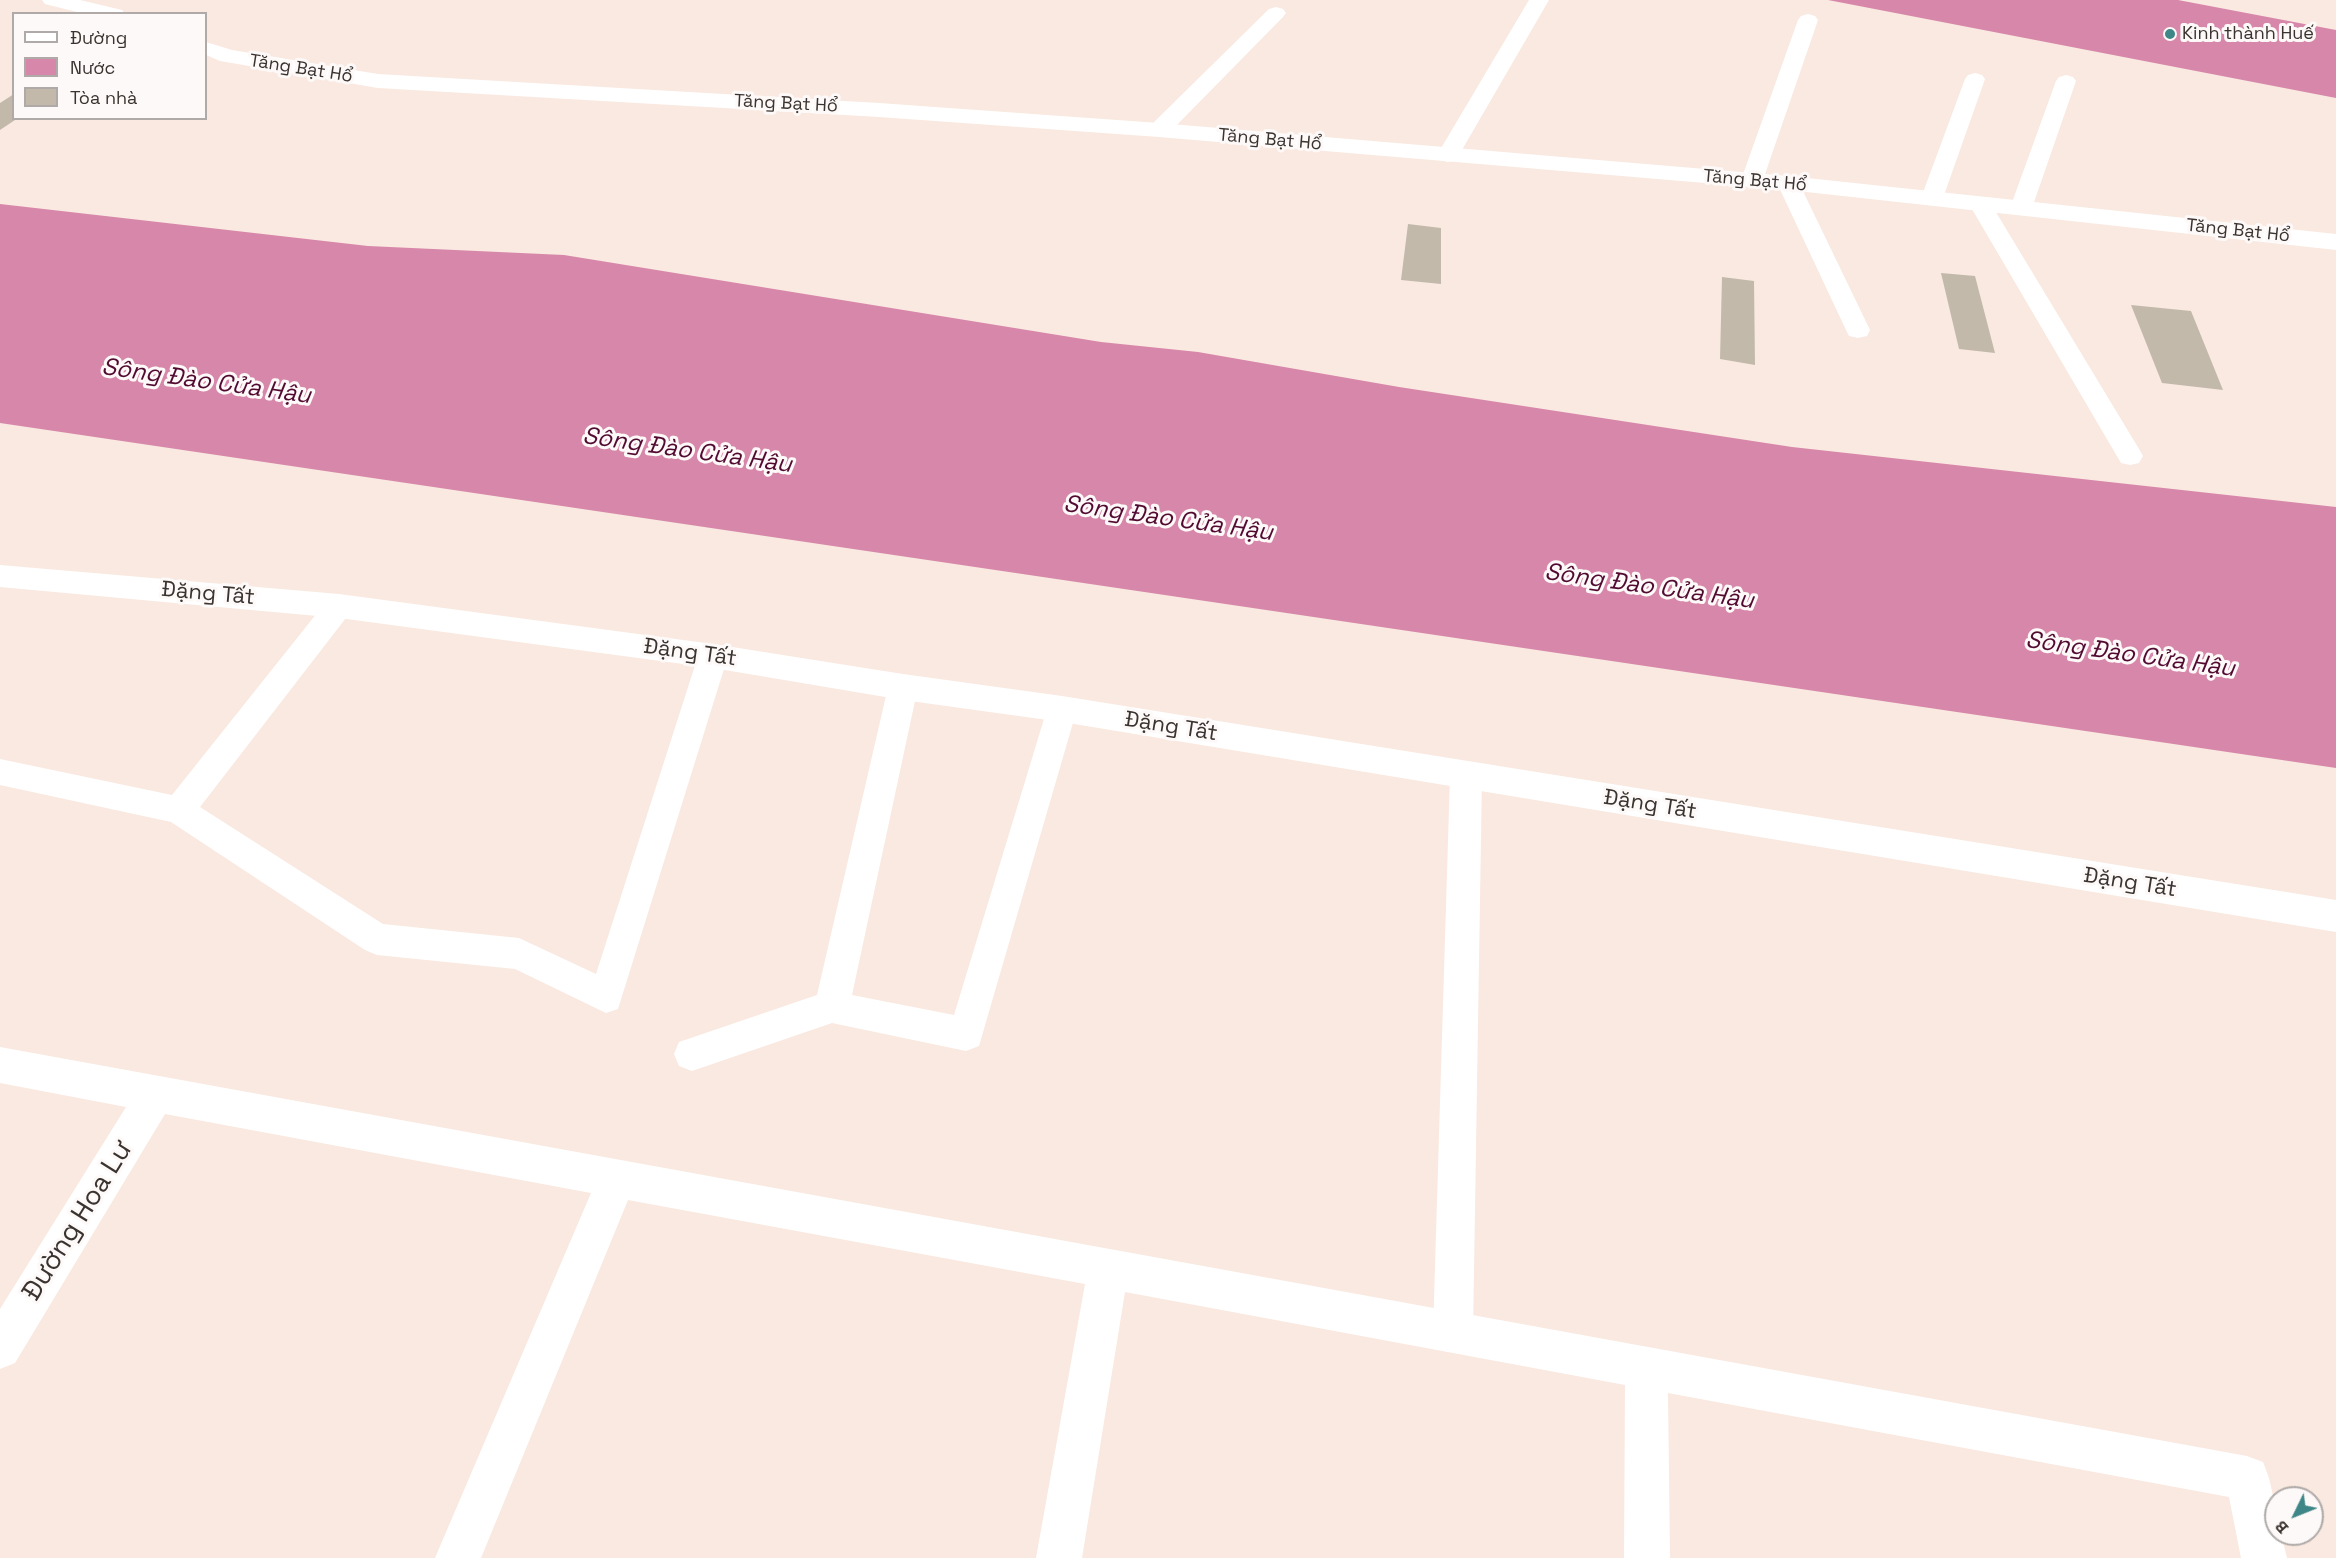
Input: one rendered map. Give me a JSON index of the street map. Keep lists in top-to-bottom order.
{
  "streets": {
    "street": ["Tăng Bạt Hổ", "Đặng Tất", "Đường Hoa Lư"]
  },
  "water": ["Sông Đào Cửa Hậu"],
  "places": ["Kinh thành Huế"],
  "legend": ["Đường", "Nước", "Tòa nhà"],
  "north": "bottom left"
}
